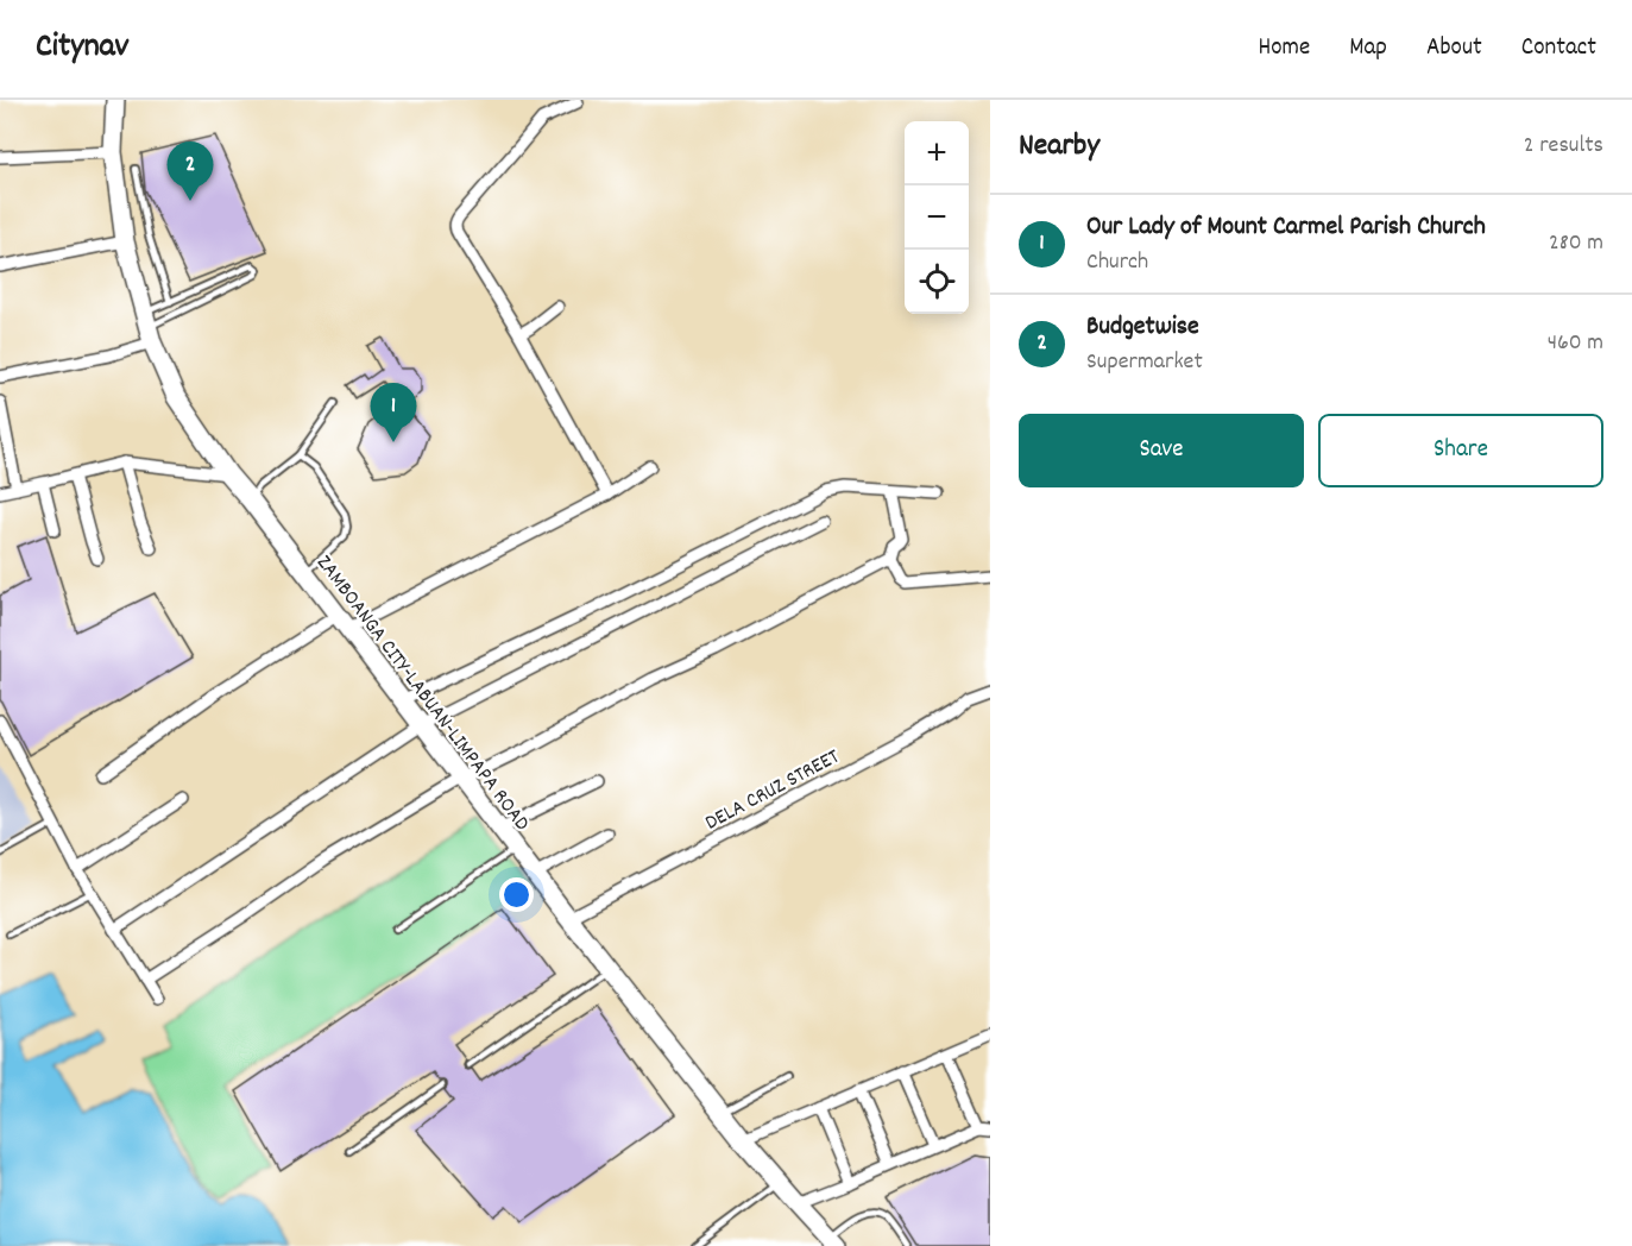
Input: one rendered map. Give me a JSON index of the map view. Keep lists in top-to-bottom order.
{
  "streets": {
    "main road": ["ZAMBOANGA CITY-LABUAN-LIMPAPA ROAD"],
    "street": ["DELA CRUZ STREET"]
  },
  "crossings": [
    ["ZAMBOANGA CITY-LABUAN-LIMPAPA ROAD", "DELA CRUZ STREET"]
  ],
  "page": {
    "header": "Citynav",
    "nav": [
      "Home",
      "Map",
      "About",
      "Contact"
    ],
    "heading": ["Nearby", "2 results"],
    "map_buttons": ["+", "−"],
    "pins": ["2", "1"],
    "list": [
      {
        "mark": "1",
        "name": "Our Lady of Mount Carmel Parish Church",
        "note": "Church",
        "value": "280 m"
      },
      {
        "mark": "2",
        "name": "Budgetwise",
        "note": "Supermarket",
        "value": "460 m"
      }
    ],
    "buttons": ["Save", "Share"]
  }
}
